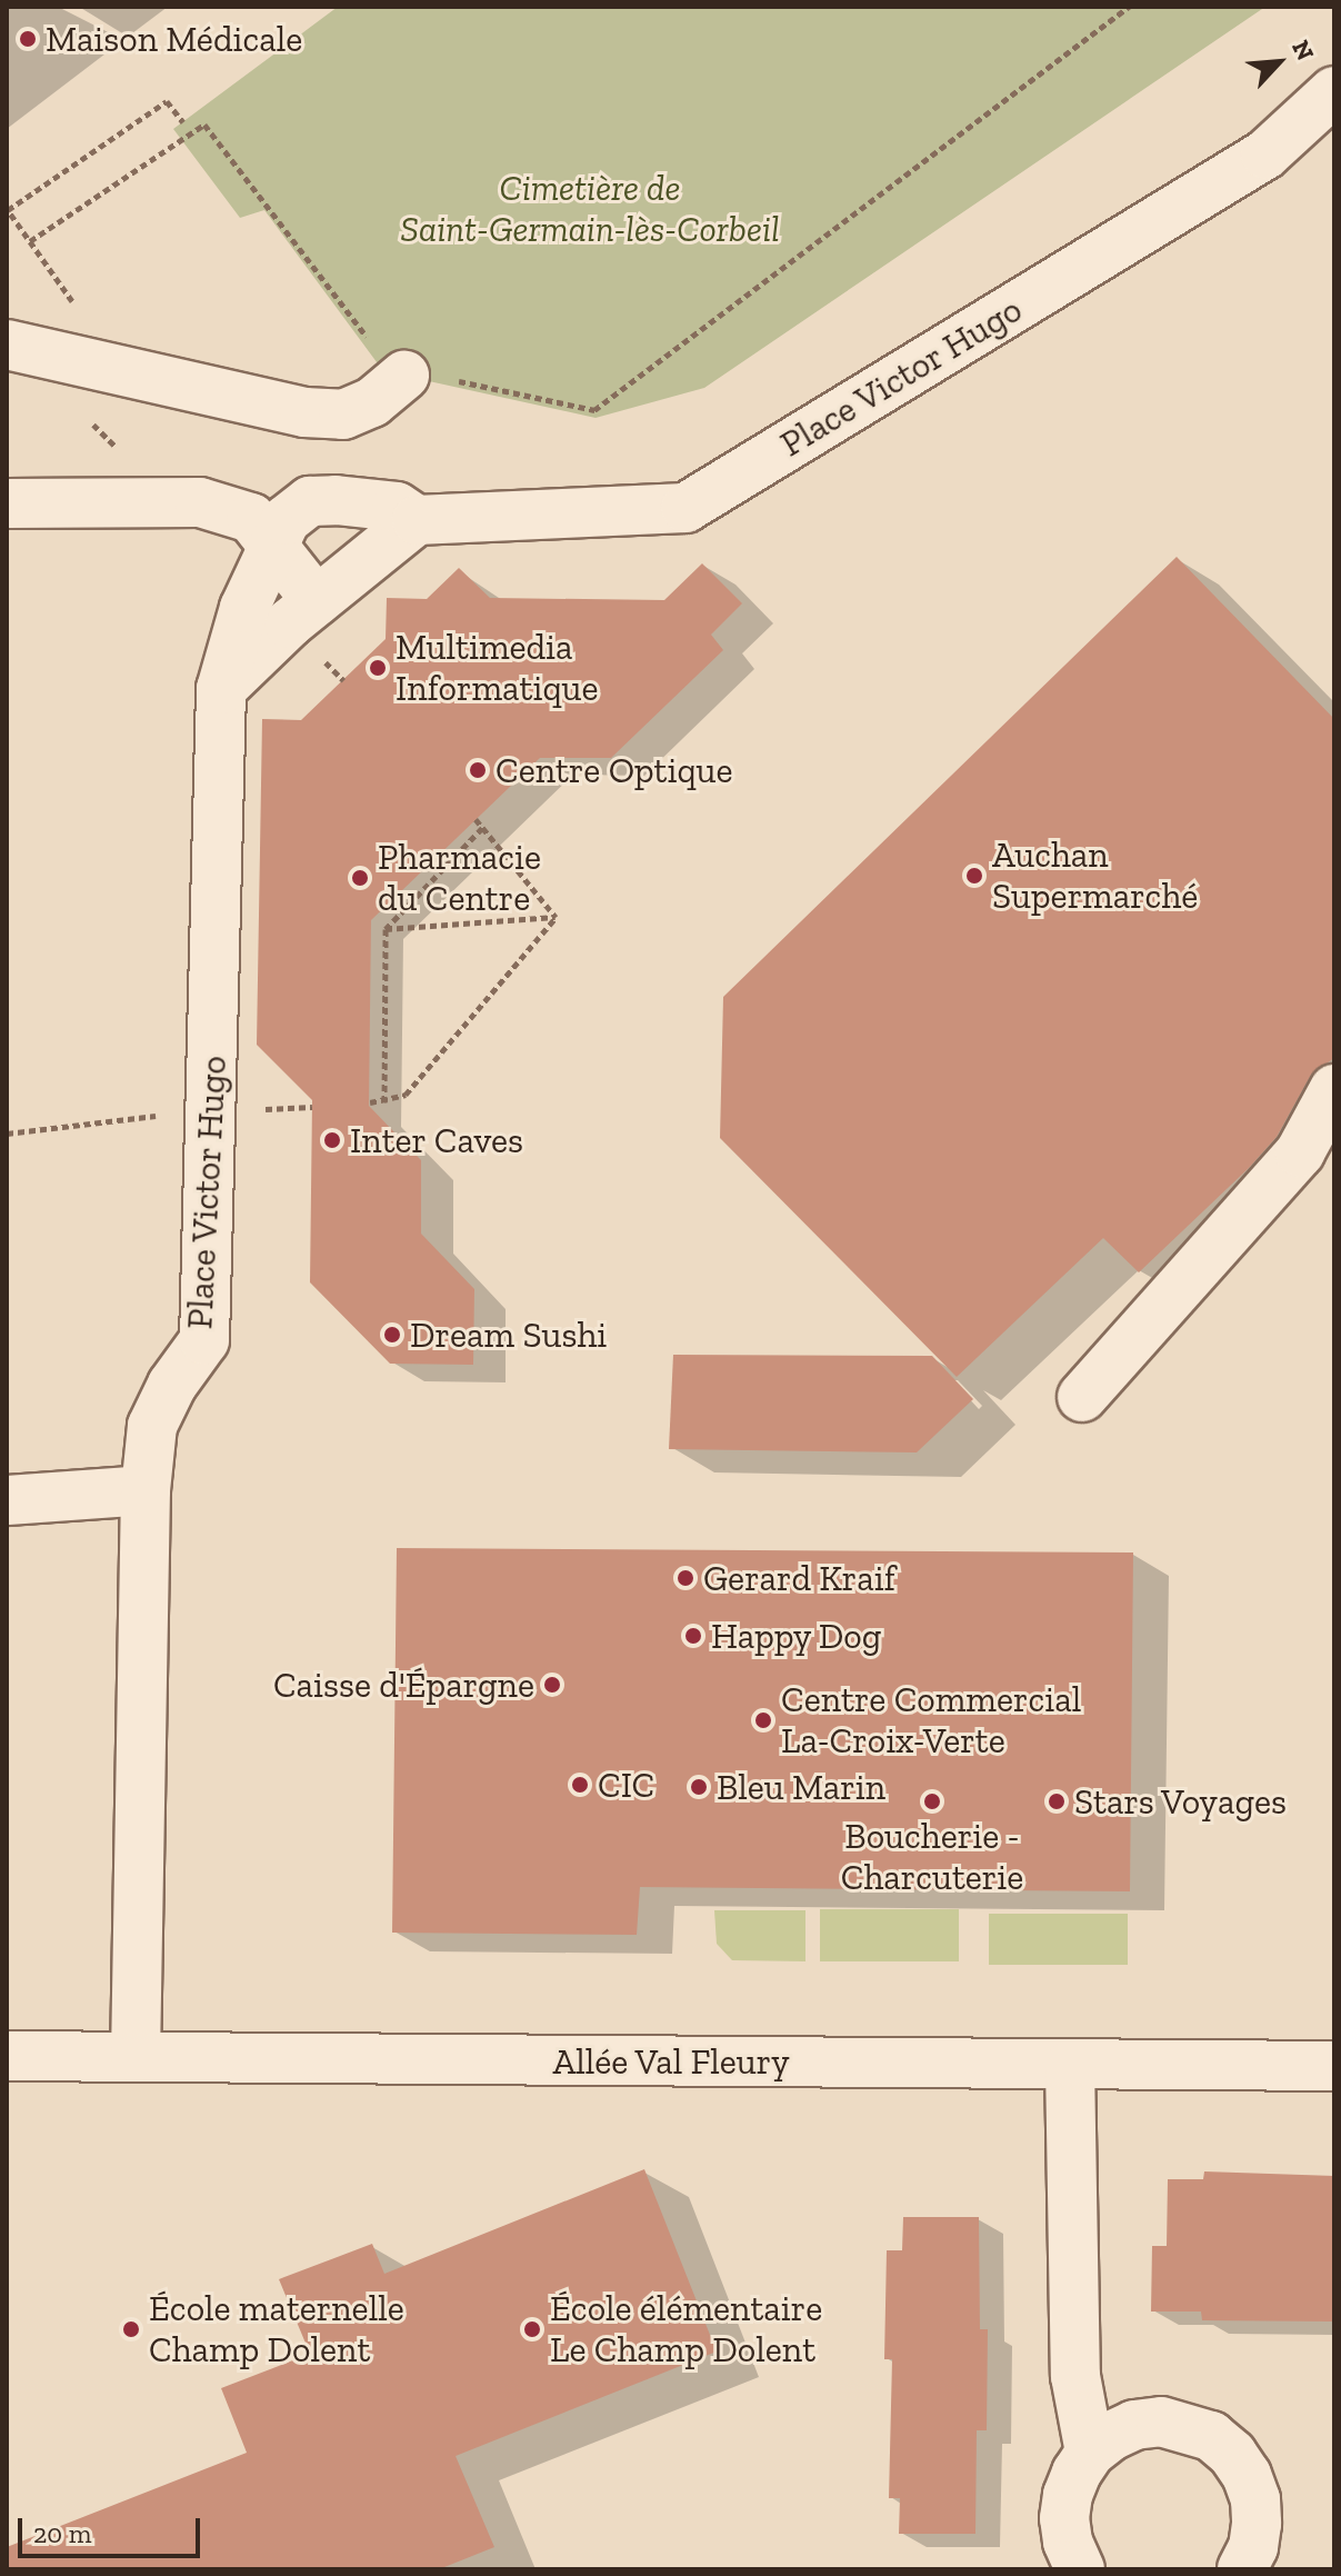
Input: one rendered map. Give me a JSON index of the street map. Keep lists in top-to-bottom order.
{
  "streets": {
    "street": ["Place Victor Hugo", "Allée Val Fleury"]
  },
  "crossings": [
    ["Place Victor Hugo", "Allée Val Fleury"]
  ],
  "parks": ["Cimetière de Saint-Germain-lès-Corbeil"],
  "places": [
    "Maison Médicale",
    "Multimedia Informatique",
    "Centre Optique",
    "Auchan Supermarché",
    "Pharmacie du Centre",
    "Inter Caves",
    "Dream Sushi",
    "Gerard Kraif",
    "Happy Dog",
    "Caisse d'Épargne",
    "Centre Commercial La-Croix-Verte",
    "CIC",
    "Bleu Marin",
    "Boucherie - Charcuterie",
    "Stars Voyages",
    "École maternelle Champ Dolent",
    "École élémentaire Le Champ Dolent"
  ],
  "scale_bar": "20 m",
  "north": "top right"
}
